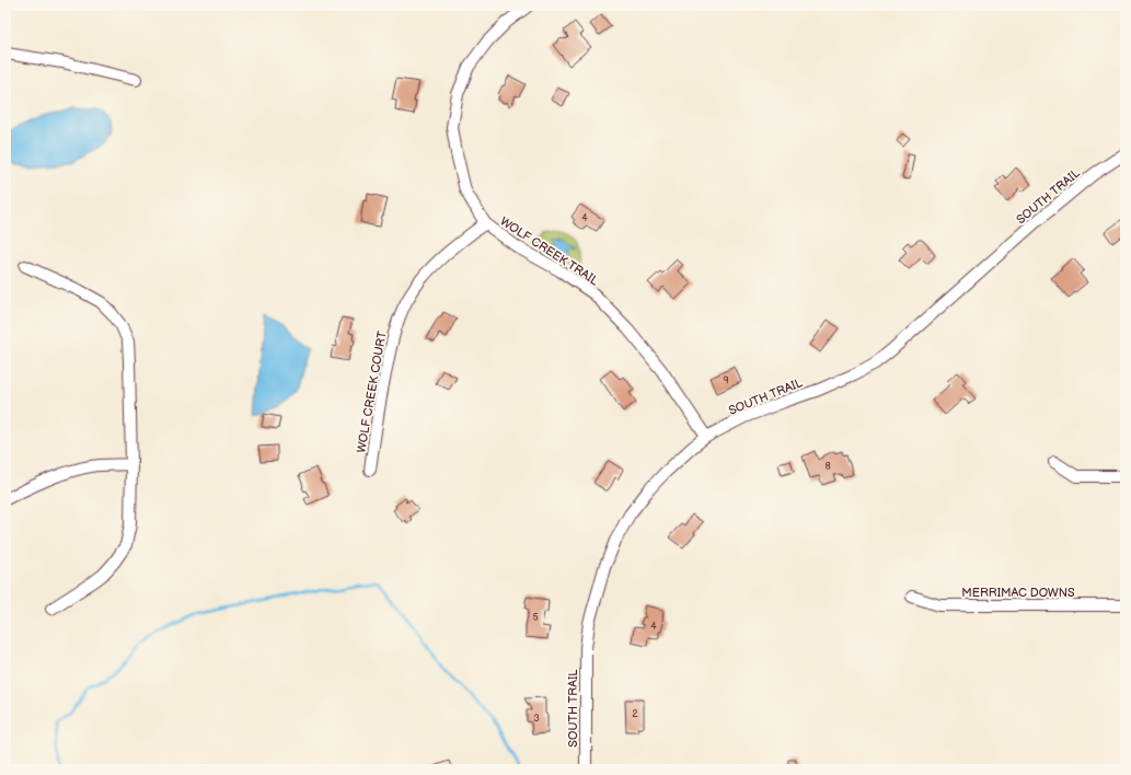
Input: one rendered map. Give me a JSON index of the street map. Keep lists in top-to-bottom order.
{
  "streets": {
    "street": [
      "SOUTH TRAIL",
      "WOLF CREEK TRAIL",
      "WOLF CREEK COURT",
      "MERRIMAC DOWNS"
    ]
  },
  "crossings": [
    ["SOUTH TRAIL", "WOLF CREEK TRAIL"],
    ["WOLF CREEK TRAIL", "WOLF CREEK COURT"]
  ],
  "house_numbers": [
    "4",
    "9",
    "8",
    "5",
    "4",
    "2",
    "3"
  ]
}
